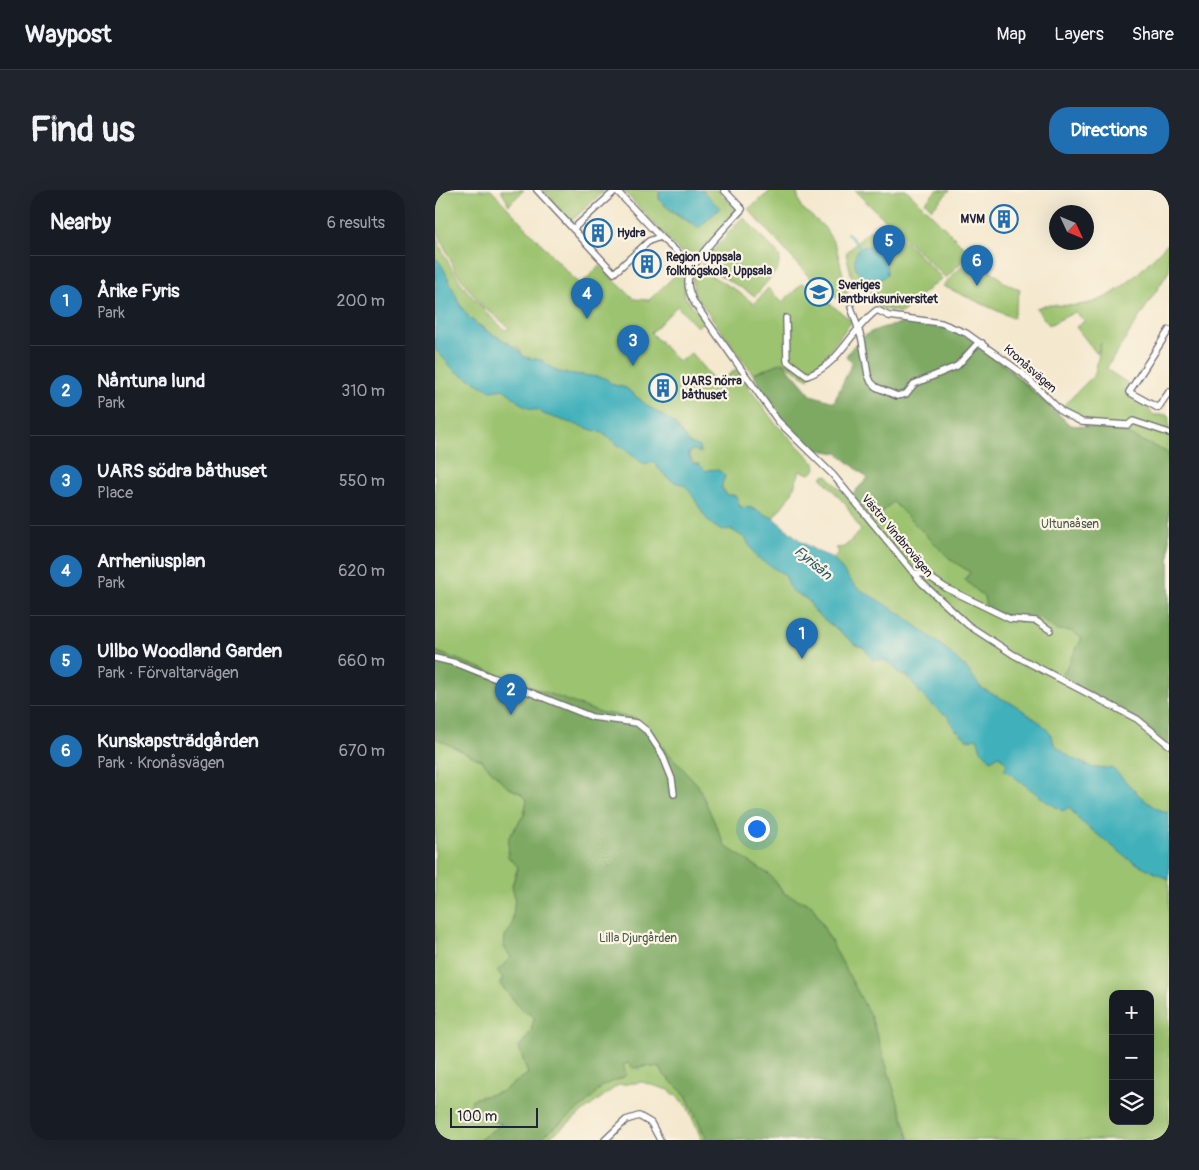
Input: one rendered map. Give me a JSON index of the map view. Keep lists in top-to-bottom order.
{
  "streets": {
    "street": ["Kronåsvägen", "Västra Vindbrovägen"]
  },
  "water": ["Fyrisån"],
  "parks": ["Ultunaåsen", "Lilla Djurgården"],
  "places": {
    "building": [
      "MVM",
      "Hydra",
      "Region Uppsala folkhögskola, Uppsala",
      "UARS nörra båthuset"
    ],
    "school or university": ["Sveriges lantbruksuniversitet"]
  },
  "scale_bar": "100 m",
  "north": "bottom right",
  "page": {
    "header": "Waypost",
    "nav": ["Map", "Layers", "Share"],
    "buttons": "Directions",
    "title": "Find us",
    "heading": ["Nearby", "6 results"],
    "pins": [
      "5",
      "6",
      "4",
      "3",
      "1",
      "2"
    ],
    "list": [
      {
        "mark": "1",
        "name": "Årike Fyris",
        "note": "Park",
        "value": "200 m"
      },
      {
        "mark": "2",
        "name": "Nåntuna lund",
        "note": "Park",
        "value": "310 m"
      },
      {
        "mark": "3",
        "name": "UARS södra båthuset",
        "note": "Place",
        "value": "550 m"
      },
      {
        "mark": "4",
        "name": "Arrheniusplan",
        "note": "Park",
        "value": "620 m"
      },
      {
        "mark": "5",
        "name": "Ullbo Woodland Garden",
        "note": "Park · Förvaltarvägen",
        "value": "660 m"
      },
      {
        "mark": "6",
        "name": "Kunskapsträdgården",
        "note": "Park · Kronåsvägen",
        "value": "670 m"
      }
    ],
    "map_buttons": ["+", "−"],
    "scale": "100 m"
  }
}
